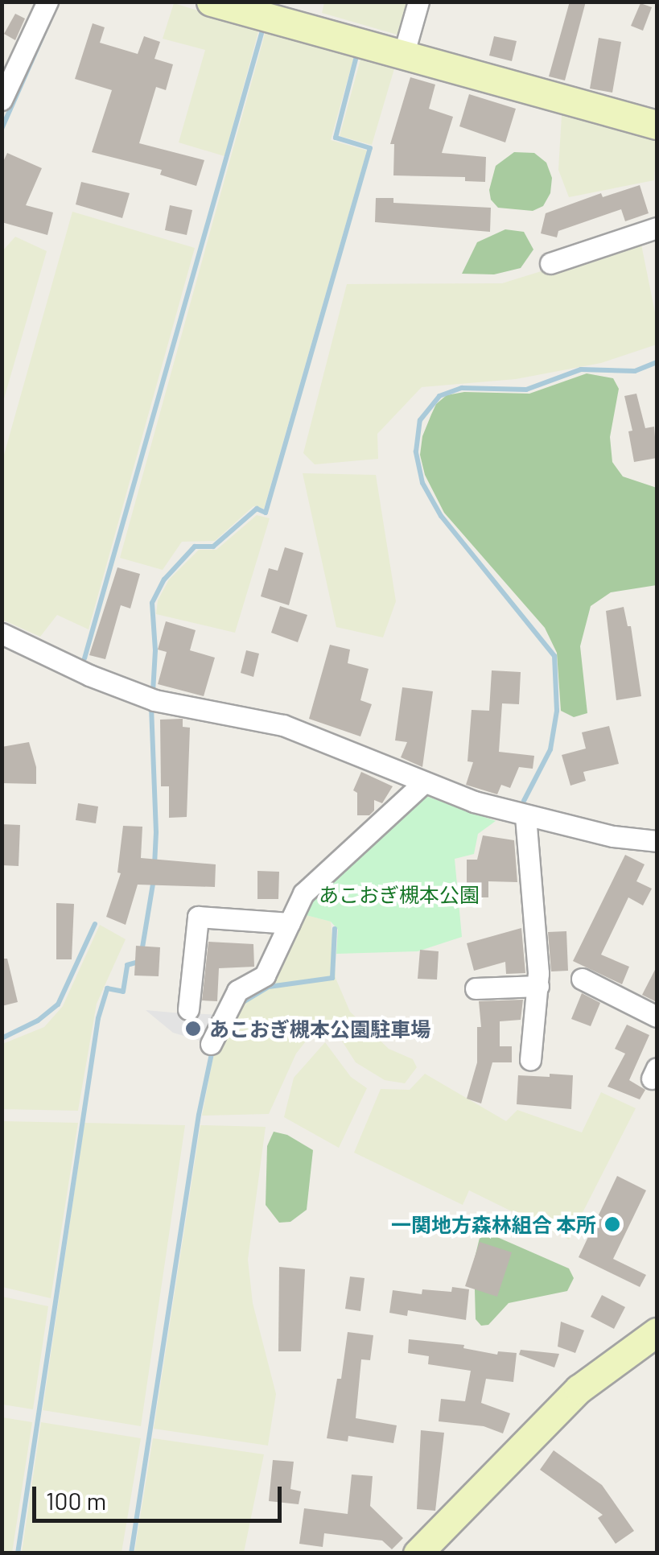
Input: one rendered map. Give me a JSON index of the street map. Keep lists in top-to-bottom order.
{
  "parks": ["あこおぎ槻本公園"],
  "places": ["あこおぎ槻本公園駐車場", "一関地方森林組合 本所"],
  "scale_bar": "100 m"
}
